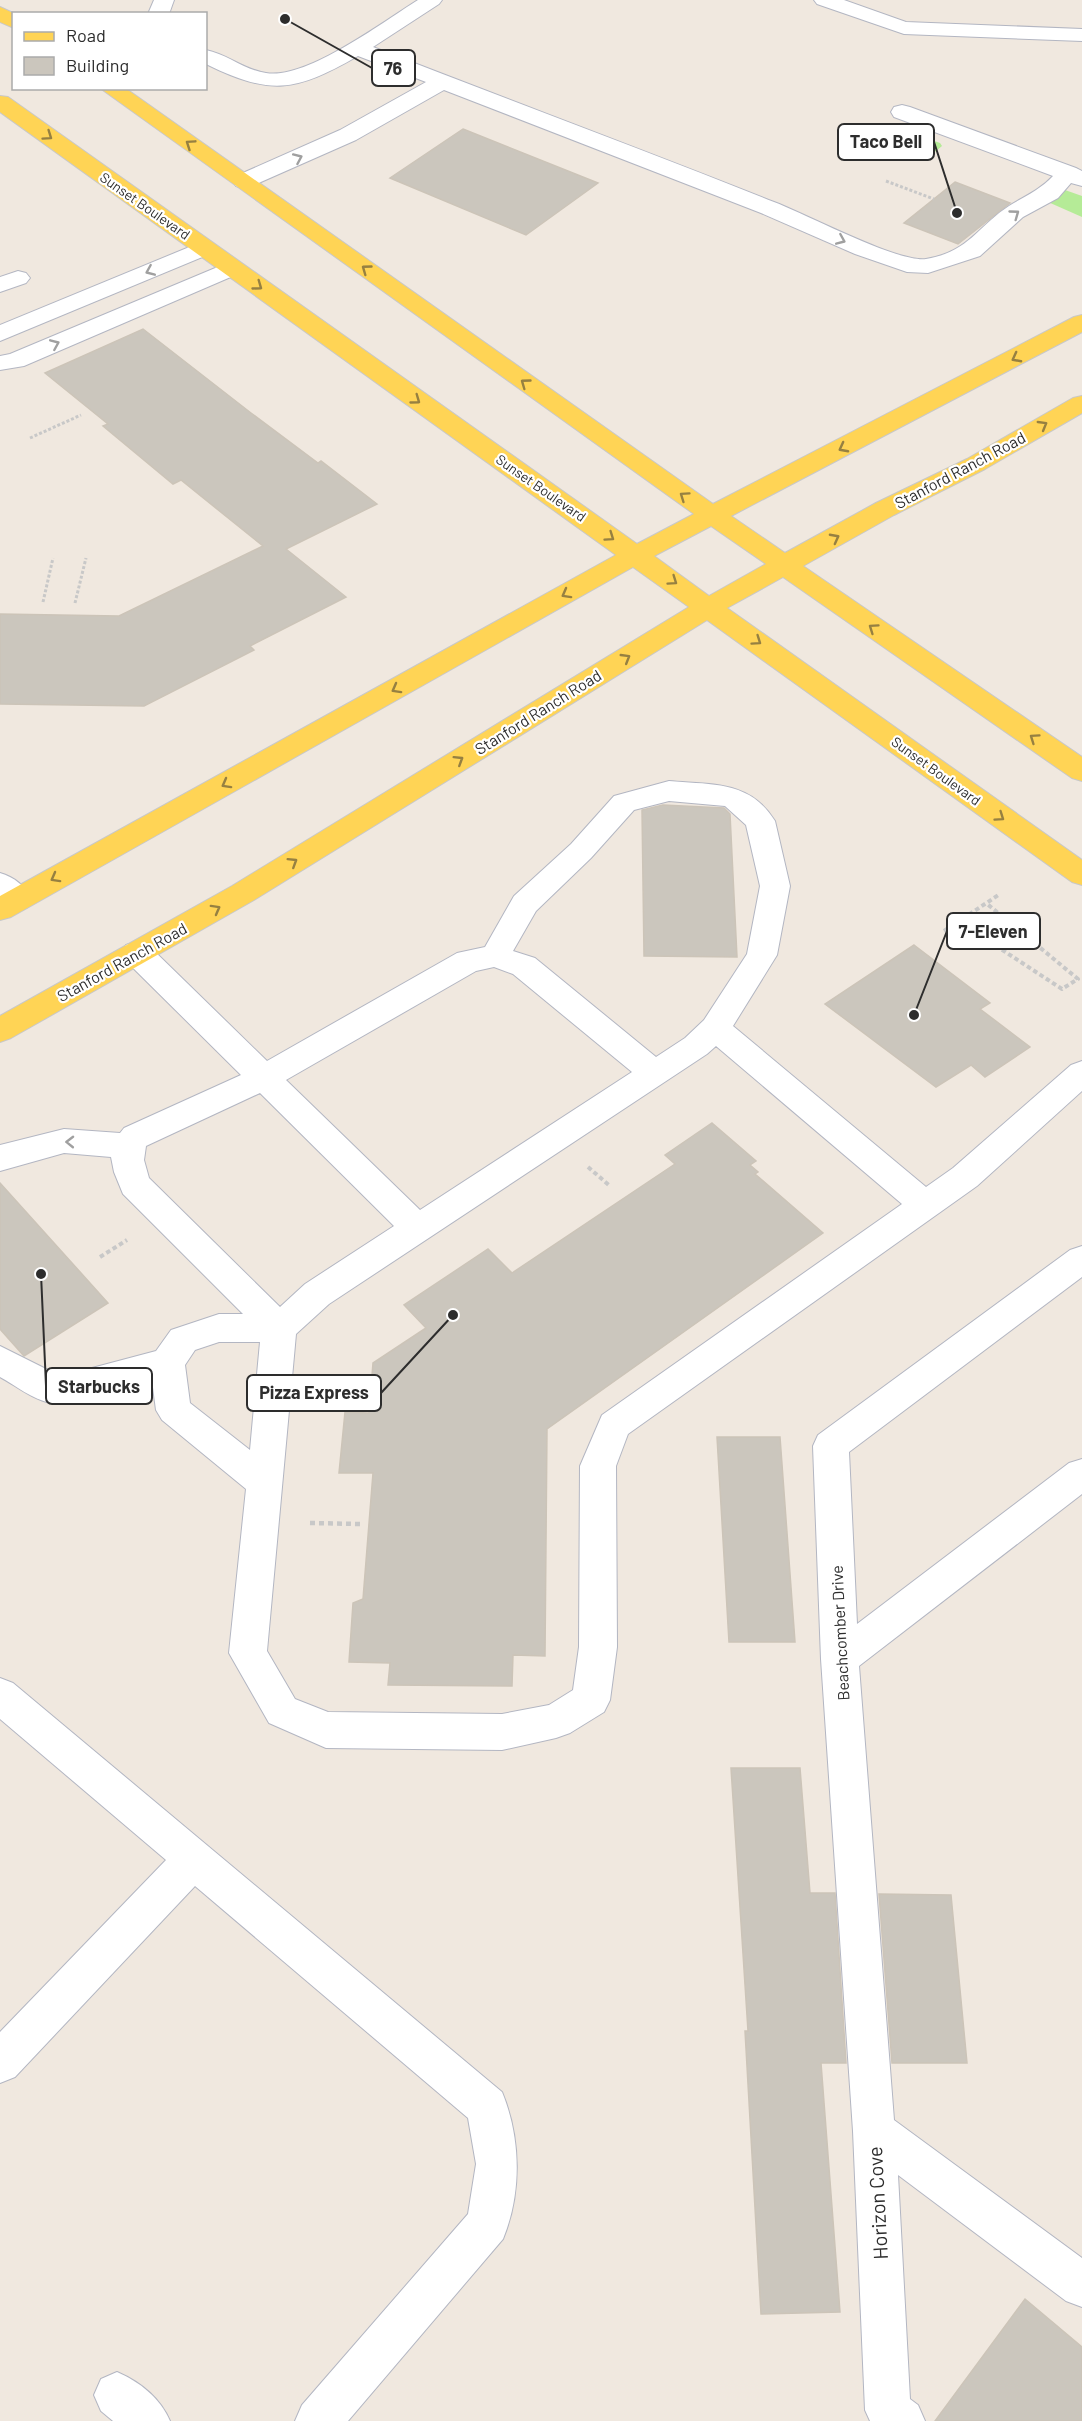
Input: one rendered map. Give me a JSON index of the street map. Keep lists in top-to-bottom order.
{
  "streets": {
    "main road": ["Sunset Boulevard", "Stanford Ranch Road"],
    "street": ["Beachcomber Drive", "Horizon Cove"]
  },
  "crossings": [
    ["Sunset Boulevard", "Stanford Ranch Road"],
    ["Beachcomber Drive", "Horizon Cove"]
  ],
  "places": [
    "76",
    "Taco Bell",
    "7-Eleven",
    "Starbucks",
    "Pizza Express"
  ],
  "legend": ["Road", "Building"]
}
